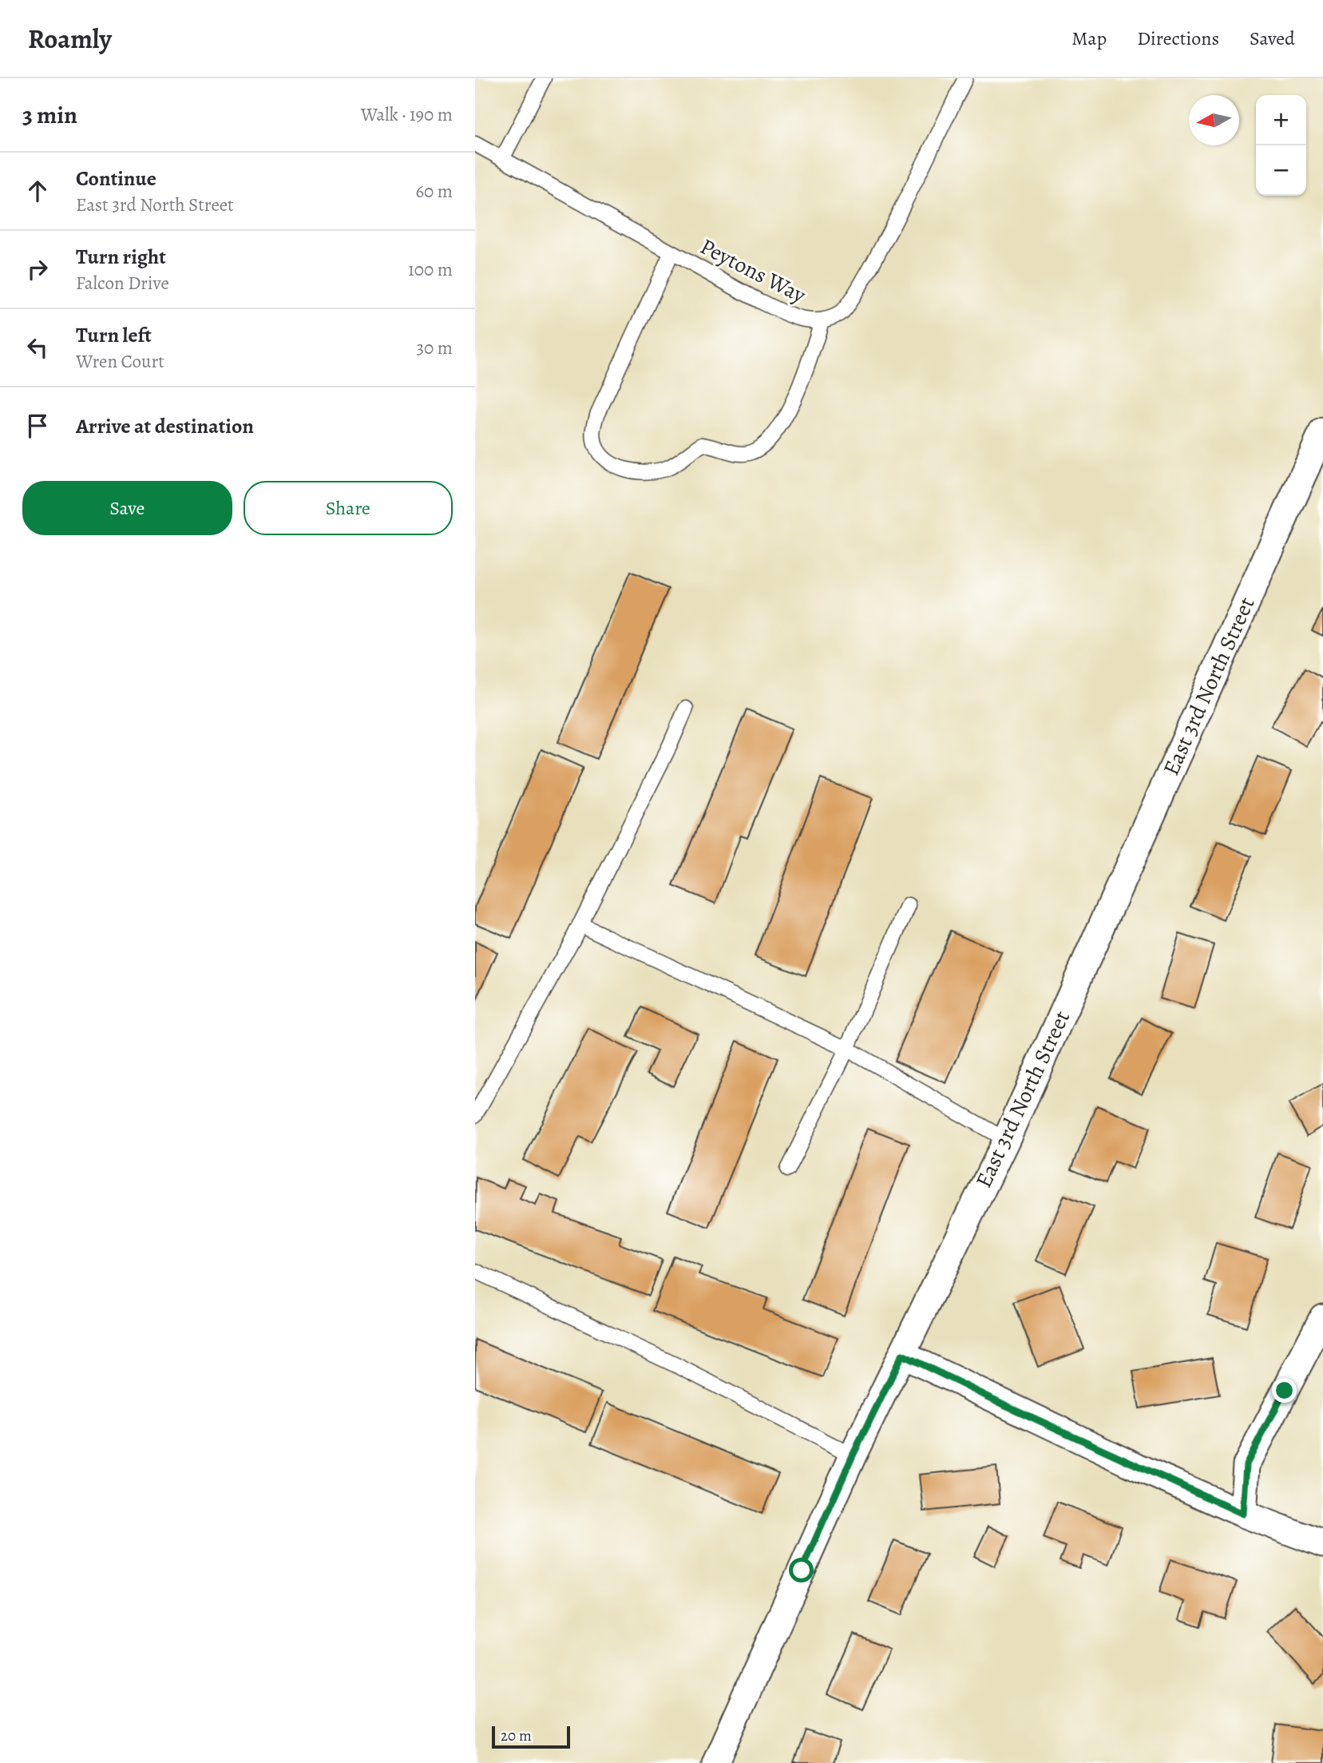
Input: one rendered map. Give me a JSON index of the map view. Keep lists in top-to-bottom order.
{
  "streets": {
    "street": ["East 3rd North Street"],
    "lane": ["Peytons Way"]
  },
  "scale_bar": "20 m",
  "north": "left",
  "page": {
    "header": "Roamly",
    "nav": ["Map", "Directions", "Saved"],
    "heading": ["3 min", "Walk · 190 m"],
    "map_buttons": ["+", "−"],
    "list": [
      ["Continue", "East 3rd North Street", "60 m"],
      ["Turn right", "Falcon Drive", "100 m"],
      ["Turn left", "Wren Court", "30 m"],
      "Arrive at destination"
    ],
    "buttons": ["Save", "Share"],
    "scale": "20 m"
  }
}
